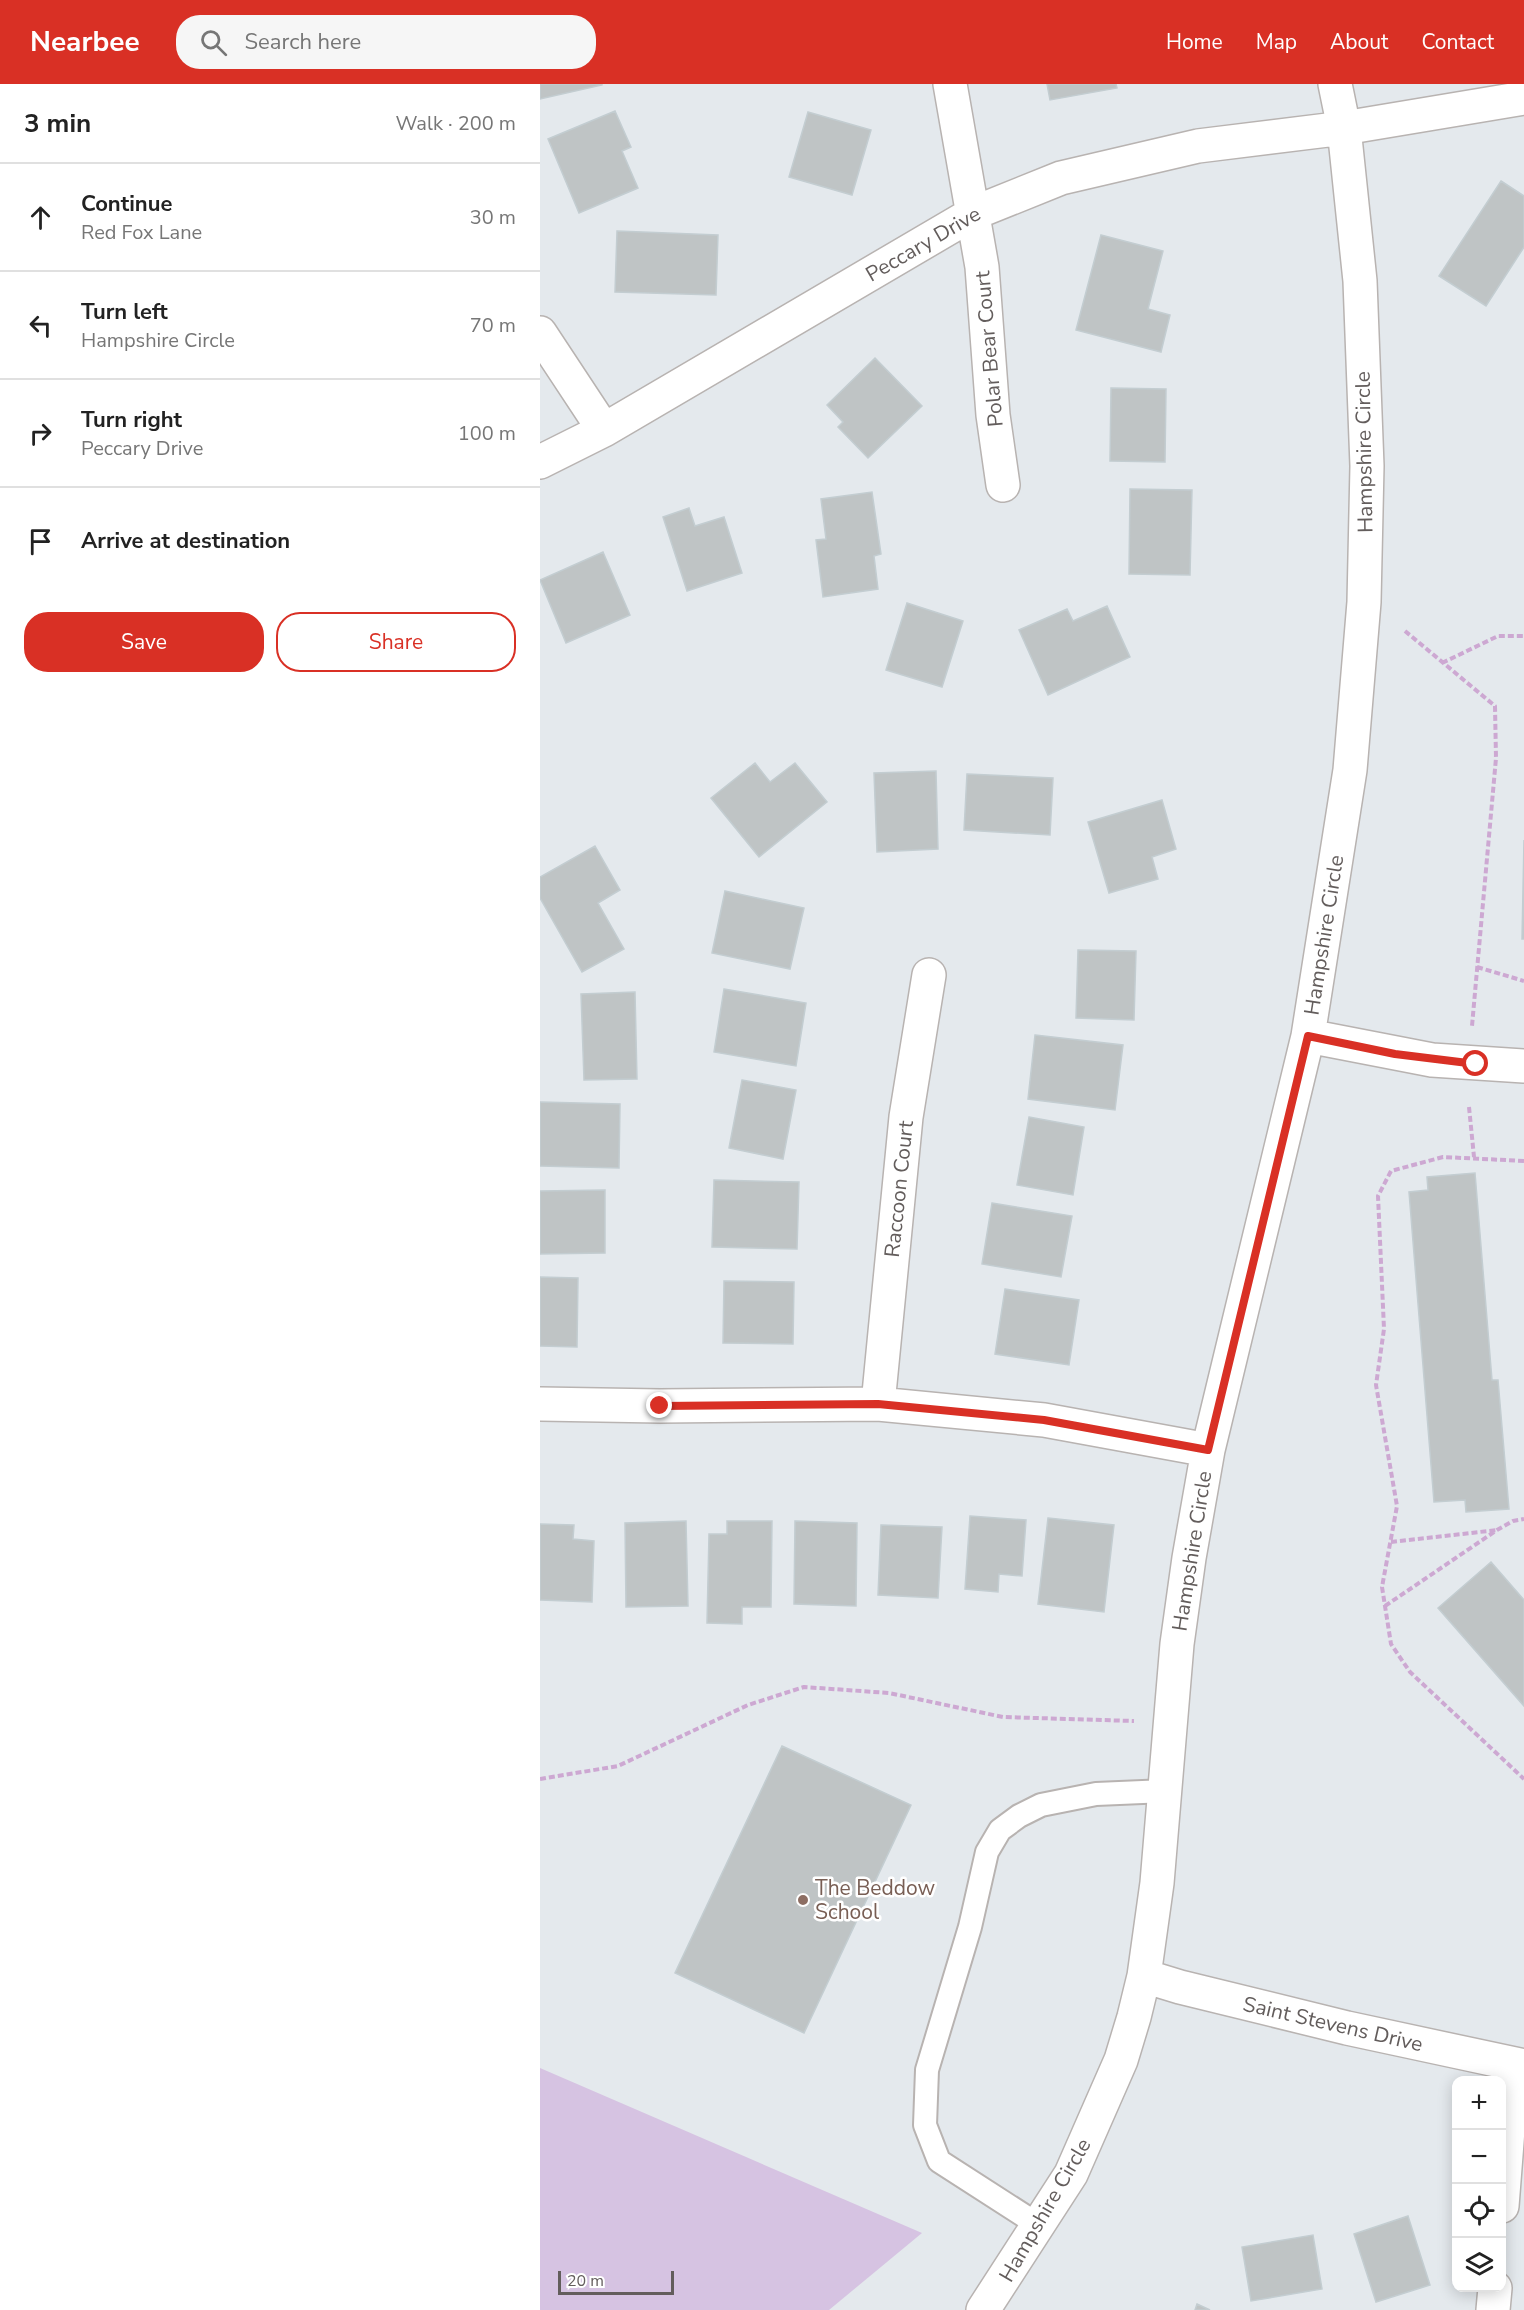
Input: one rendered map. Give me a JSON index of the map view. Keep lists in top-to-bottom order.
{
  "streets": {
    "street": [
      "Peccary Drive",
      "Polar Bear Court",
      "Hampshire Circle",
      "Raccoon Court",
      "Saint Stevens Drive"
    ]
  },
  "crossings": [
    ["Peccary Drive", "Polar Bear Court"],
    ["Peccary Drive", "Hampshire Circle"],
    ["Hampshire Circle", "Saint Stevens Drive"]
  ],
  "places": ["The Beddow School"],
  "scale_bar": "20 m",
  "page": {
    "header": "Nearbee",
    "search": "Search here",
    "nav": [
      "Home",
      "Map",
      "About",
      "Contact"
    ],
    "heading": ["3 min", "Walk · 200 m"],
    "list": [
      ["Continue", "Red Fox Lane", "30 m"],
      ["Turn left", "Hampshire Circle", "70 m"],
      ["Turn right", "Peccary Drive", "100 m"],
      "Arrive at destination"
    ],
    "buttons": ["Save", "Share"],
    "map_buttons": ["+", "−"],
    "scale": "20 m"
  }
}
